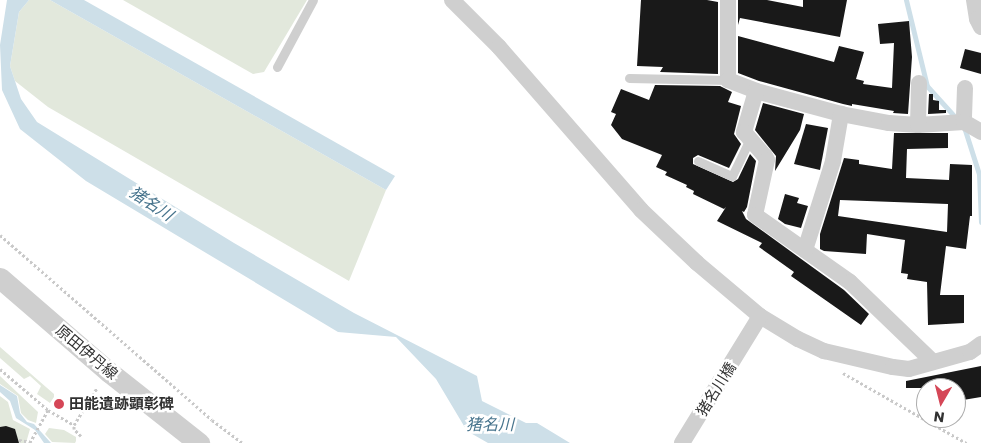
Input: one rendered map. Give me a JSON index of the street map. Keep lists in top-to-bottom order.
{
  "streets": {
    "street": ["原田伊丹線", "猪名川橋"]
  },
  "water": ["猪名川"],
  "places": ["田能遺跡顕彰碑"],
  "north": "bottom"
}
